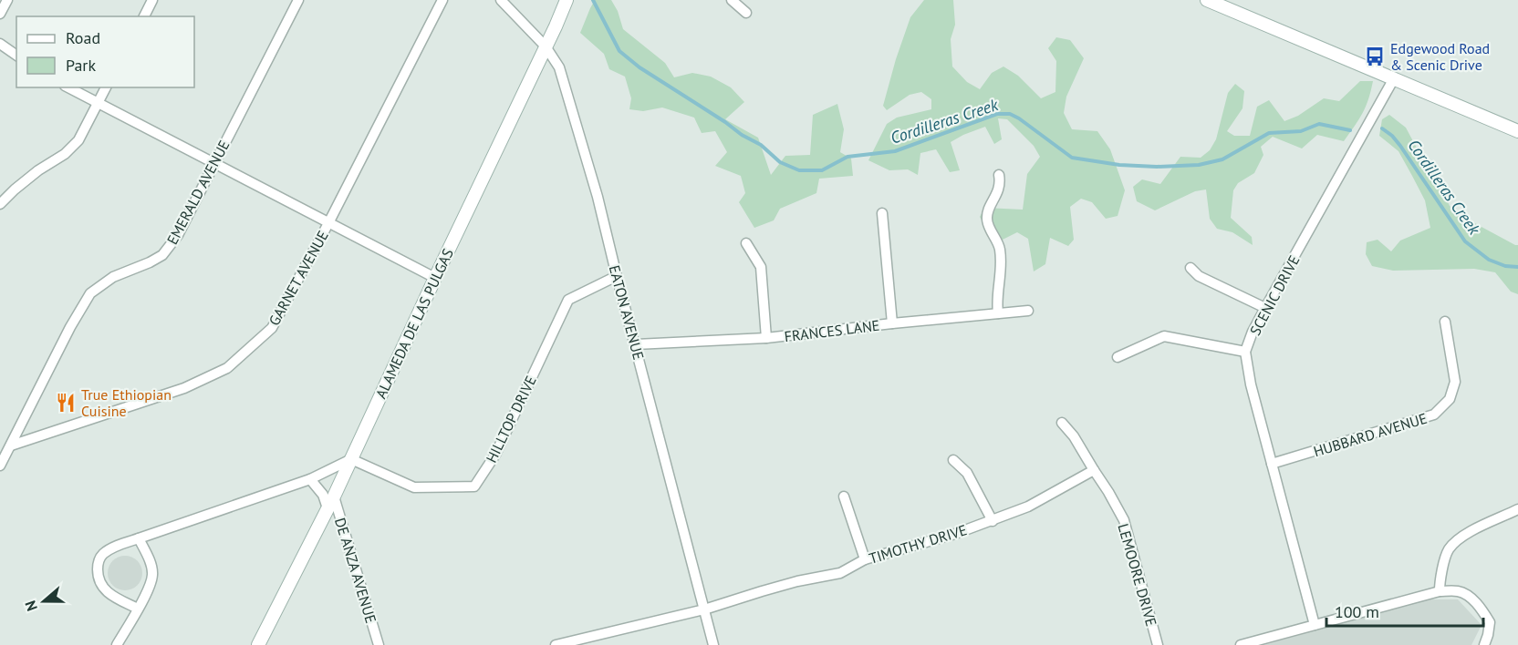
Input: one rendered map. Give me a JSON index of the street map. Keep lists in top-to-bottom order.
{
  "streets": {
    "main road": ["ALAMEDA DE LAS PULGAS"],
    "street": [
      "EMERALD AVENUE",
      "GARNET AVENUE",
      "SCENIC DRIVE",
      "EATON AVENUE",
      "FRANCES LANE",
      "HILLTOP DRIVE",
      "HUBBARD AVENUE",
      "TIMOTHY DRIVE",
      "DE ANZA AVENUE",
      "LEMOORE DRIVE"
    ]
  },
  "crossings": [
    ["EMERALD AVENUE", "GARNET AVENUE"],
    ["SCENIC DRIVE", "HUBBARD AVENUE"],
    ["EATON AVENUE", "ALAMEDA DE LAS PULGAS"],
    ["EATON AVENUE", "FRANCES LANE"],
    ["EATON AVENUE", "HILLTOP DRIVE"],
    ["EATON AVENUE", "TIMOTHY DRIVE"],
    ["ALAMEDA DE LAS PULGAS", "HILLTOP DRIVE"],
    ["ALAMEDA DE LAS PULGAS", "DE ANZA AVENUE"],
    ["TIMOTHY DRIVE", "LEMOORE DRIVE"]
  ],
  "water": ["Cordilleras Creek"],
  "places": {
    "bus stop": ["Edgewood Road & Scenic Drive"],
    "restaurant": ["True Ethiopian Cuisine"]
  },
  "legend": ["Road", "Park"],
  "scale_bar": "100 m",
  "north": "left"
}
